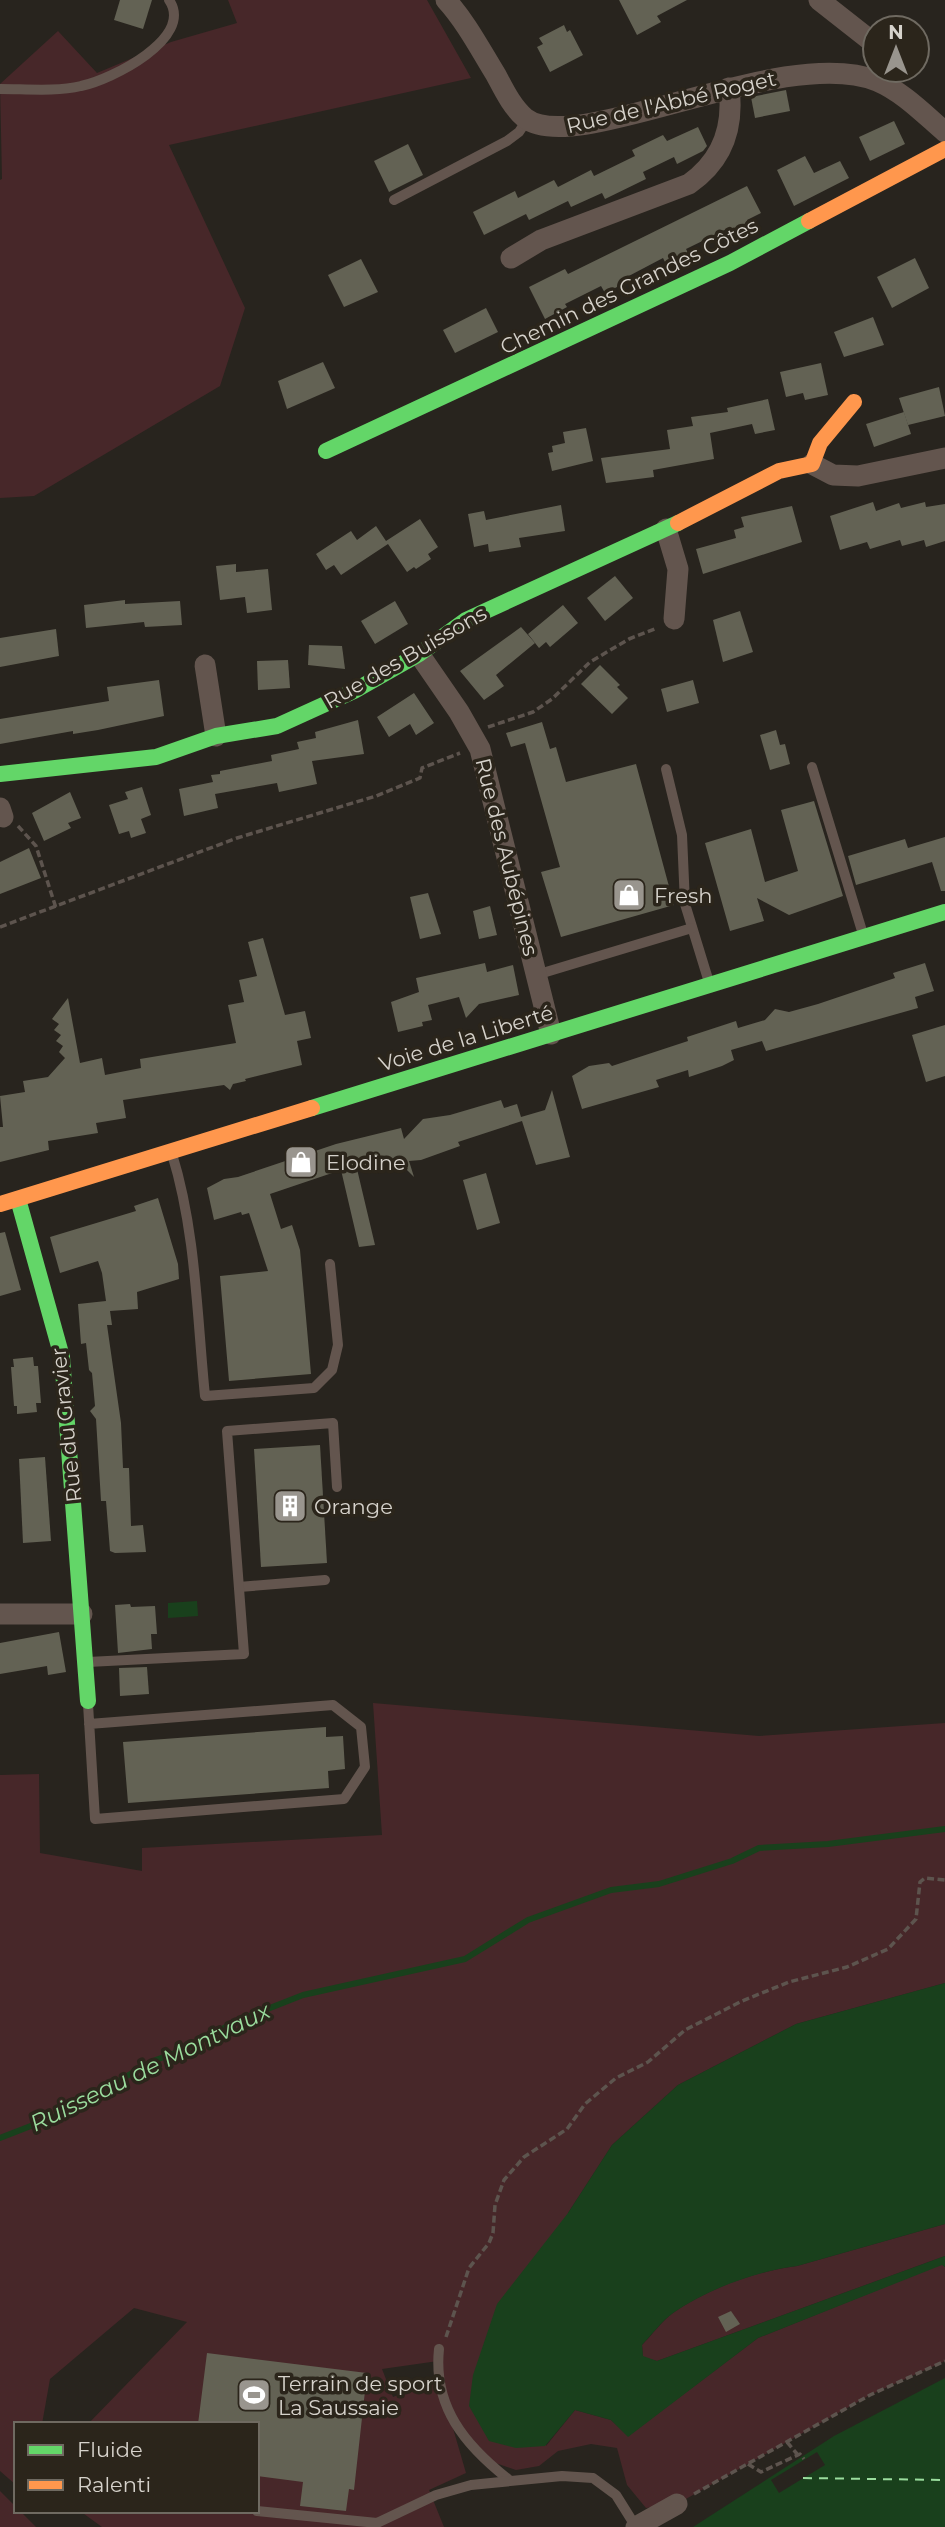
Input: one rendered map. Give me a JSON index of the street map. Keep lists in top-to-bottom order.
{
  "streets": {
    "street": [
      "Rue de l'Abbé Roget",
      "Chemin des Grandes Côtes",
      "Rue des Buissons",
      "Rue des Aubépines",
      "Voie de la Liberté",
      "Rue du Gravier"
    ]
  },
  "crossings": [
    ["Rue des Buissons", "Rue des Aubépines"],
    ["Rue des Aubépines", "Voie de la Liberté"],
    ["Voie de la Liberté", "Rue du Gravier"]
  ],
  "water": ["Ruisseau de Montvaux"],
  "places": {
    "shop": ["Fresh", "Elodine"],
    "building": ["Orange"],
    "sports": ["Terrain de sport La Saussaie"]
  },
  "legend": ["Fluide", "Ralenti"],
  "north": "top"
}
